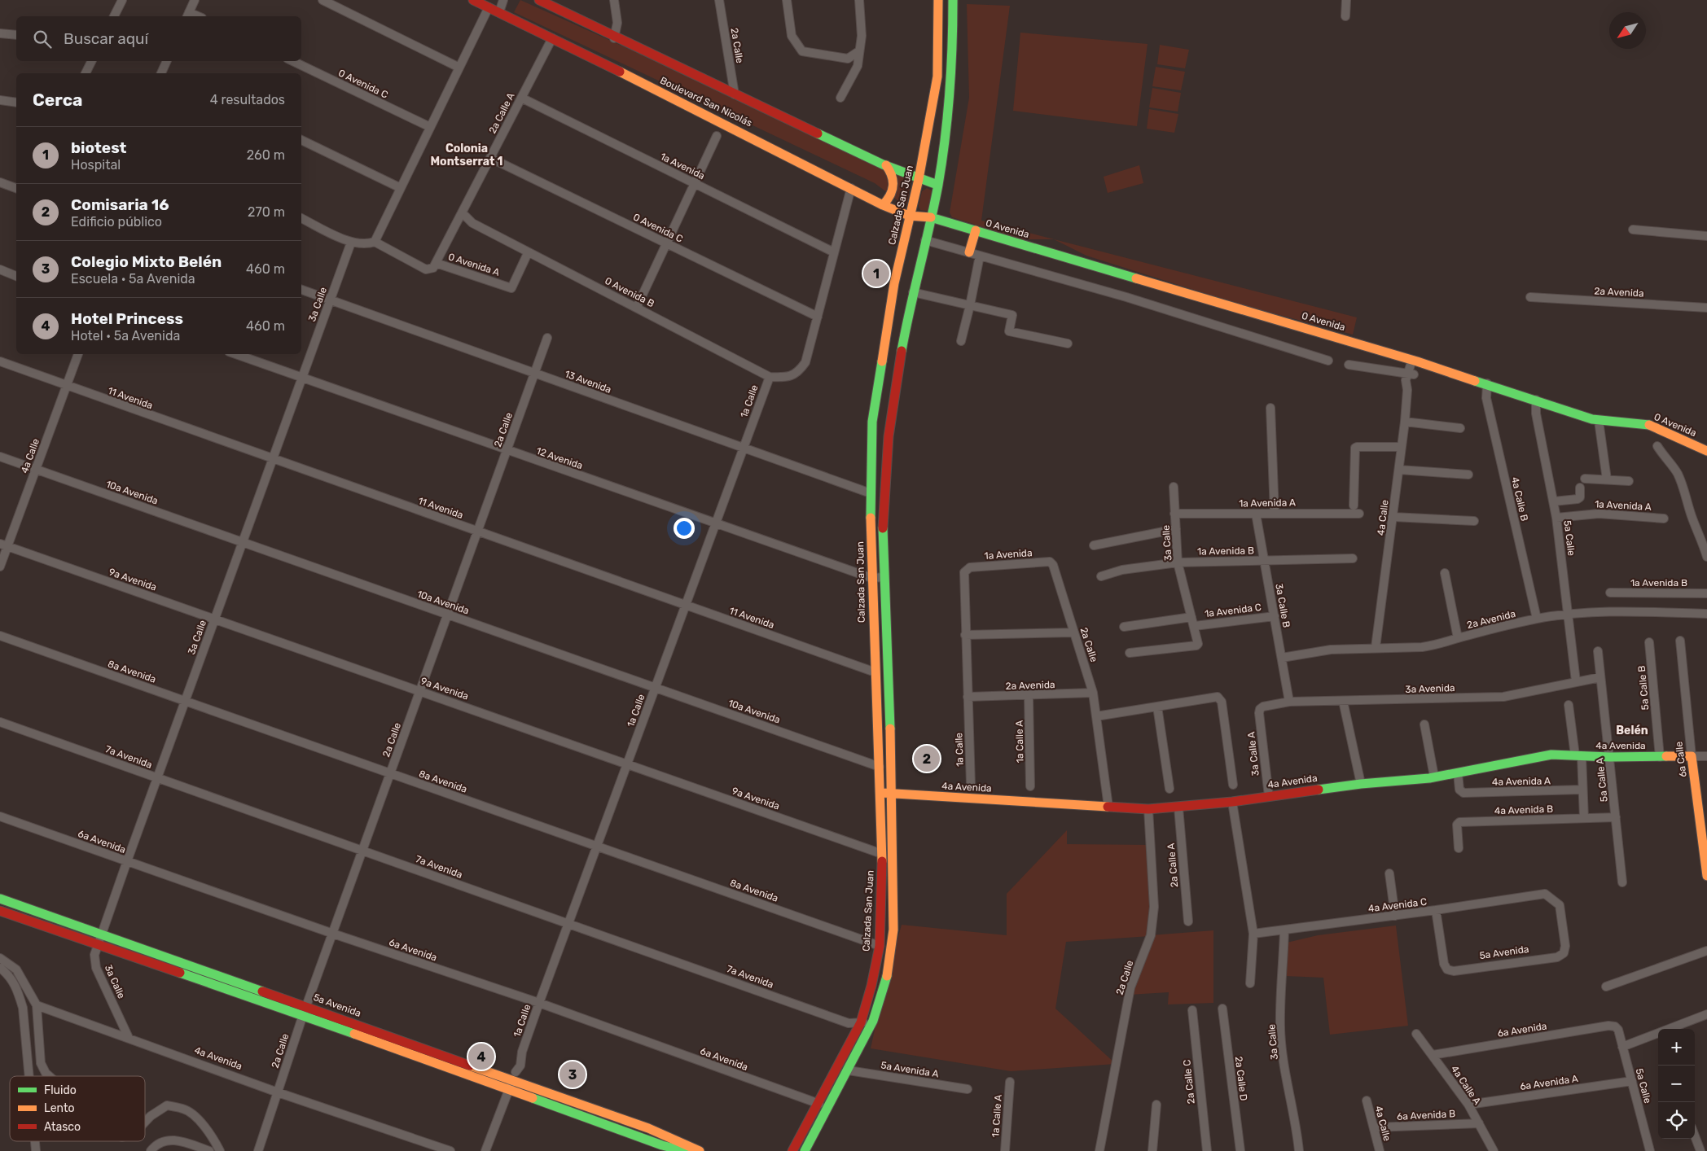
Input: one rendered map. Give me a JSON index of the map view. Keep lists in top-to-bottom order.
{
  "streets": {
    "main road": [
      "Boulevard San Nicolás",
      "Calzada San Juan",
      "0 Avenida",
      "4a Avenida",
      "6a Calle",
      "5a Avenida"
    ],
    "street": [
      "2a Calle",
      "0 Avenida C",
      "2a Calle A",
      "1a Avenida",
      "0 Avenida A",
      "0 Avenida B",
      "2a Avenida",
      "3a Calle",
      "13 Avenida",
      "11 Avenida",
      "1a Calle",
      "4a Calle",
      "12 Avenida",
      "10a Avenida",
      "4a Calle B",
      "1a Avenida A",
      "5a Calle",
      "1a Avenida B",
      "9a Avenida",
      "3a Calle B",
      "1a Avenida C",
      "8a Avenida",
      "5a Calle B",
      "3a Avenida",
      "1a Calle A",
      "3a Calle A",
      "7a Avenida",
      "5a Calle A",
      "4a Avenida A",
      "4a Avenida B",
      "6a Avenida",
      "4a Avenida C",
      "5a Avenida A",
      "2a Calle D",
      "2a Calle C",
      "6a Avenida A",
      "4a Calle A",
      "6a Avenida B"
    ]
  },
  "crossings": [
    ["2a Calle", "Boulevard San Nicolás"],
    ["2a Calle", "1a Avenida"],
    ["2a Calle", "2a Avenida"],
    ["2a Calle", "13 Avenida"],
    ["2a Calle", "11 Avenida"],
    ["2a Calle", "12 Avenida"],
    ["2a Calle", "10a Avenida"],
    ["2a Calle", "9a Avenida"],
    ["2a Calle", "8a Avenida"],
    ["2a Calle", "4a Avenida"],
    ["2a Calle", "7a Avenida"],
    ["2a Calle", "6a Avenida"],
    ["2a Calle", "5a Avenida"],
    ["0 Avenida C", "2a Calle A"],
    ["0 Avenida C", "0 Avenida B"],
    ["Boulevard San Nicolás", "2a Calle A"],
    ["Boulevard San Nicolás", "Calzada San Juan"],
    ["Boulevard San Nicolás", "0 Avenida"],
    ["2a Calle A", "1a Avenida"],
    ["2a Calle A", "0 Avenida A"],
    ["2a Calle A", "0 Avenida B"],
    ["2a Calle A", "4a Avenida"],
    ["1a Avenida", "1a Calle"],
    ["Calzada San Juan", "13 Avenida"],
    ["Calzada San Juan", "11 Avenida"],
    ["Calzada San Juan", "12 Avenida"],
    ["Calzada San Juan", "10a Avenida"],
    ["Calzada San Juan", "9a Avenida"],
    ["Calzada San Juan", "8a Avenida"],
    ["Calzada San Juan", "4a Avenida"],
    ["Calzada San Juan", "7a Avenida"],
    ["Calzada San Juan", "6a Avenida"],
    ["0 Avenida", "4a Calle"],
    ["0 Avenida", "4a Calle B"],
    ["0 Avenida", "5a Calle"],
    ["0 Avenida A", "0 Avenida B"],
    ["0 Avenida B", "1a Calle"],
    ["2a Avenida", "1a Calle"],
    ["2a Avenida", "4a Calle"],
    ["2a Avenida", "4a Calle B"],
    ["2a Avenida", "5a Calle"],
    ["2a Avenida", "3a Calle B"],
    ["2a Avenida", "1a Calle A"],
    ["3a Calle", "13 Avenida"],
    ["3a Calle", "11 Avenida"],
    ["3a Calle", "12 Avenida"],
    ["3a Calle", "10a Avenida"],
    ["3a Calle", "1a Avenida A"],
    ["3a Calle", "1a Avenida B"],
    ["3a Calle", "9a Avenida"],
    ["3a Calle", "1a Avenida C"],
    ["3a Calle", "8a Avenida"],
    ["3a Calle", "4a Avenida"],
    ["3a Calle", "7a Avenida"],
    ["3a Calle", "6a Avenida"],
    ["3a Calle", "4a Avenida C"],
    ["3a Calle", "5a Avenida"],
    ["13 Avenida", "1a Calle"],
    ["11 Avenida", "1a Calle"],
    ["11 Avenida", "4a Calle"],
    ["1a Calle", "12 Avenida"],
    ["1a Calle", "10a Avenida"],
    ["1a Calle", "9a Avenida"],
    ["1a Calle", "8a Avenida"],
    ["1a Calle", "7a Avenida"],
    ["1a Calle", "6a Avenida"],
    ["1a Calle", "5a Avenida"],
    ["4a Calle", "10a Avenida"],
    ["4a Calle", "9a Avenida"],
    ["4a Calle", "6a Avenida B"],
    ["1a Avenida A", "5a Calle"],
    ["1a Avenida A", "3a Calle B"],
    ["5a Calle", "3a Avenida"],
    ["5a Calle", "6a Avenida"],
    ["5a Calle", "6a Avenida A"],
    ["1a Avenida B", "3a Calle B"],
    ["3a Calle B", "1a Avenida C"],
    ["3a Calle B", "3a Avenida"],
    ["5a Calle B", "4a Avenida"],
    ["3a Avenida", "3a Calle A"],
    ["3a Avenida", "5a Calle A"],
    ["4a Avenida", "3a Calle A"],
    ["4a Avenida", "6a Calle"],
    ["4a Avenida", "5a Calle A"],
    ["4a Avenida", "4a Avenida A"],
    ["5a Calle A", "4a Avenida B"],
    ["6a Avenida", "4a Calle A"],
    ["4a Avenida C", "5a Avenida"],
    ["6a Avenida A", "4a Calle A"],
    ["4a Calle A", "6a Avenida B"]
  ],
  "districts": ["Colonia Montserrat 1", "Belén"],
  "legend": ["Fluido", "Lento", "Atasco"],
  "north": "bottom left",
  "page": {
    "search": "Buscar aquí",
    "heading": ["Cerca", "4 resultados"],
    "list": [
      {
        "mark": "1",
        "name": "biotest",
        "note": "Hospital",
        "value": "260 m"
      },
      {
        "mark": "2",
        "name": "Comisaria 16",
        "note": "Edificio público",
        "value": "270 m"
      },
      {
        "mark": "3",
        "name": "Colegio Mixto Belén",
        "note": "Escuela · 5a Avenida",
        "value": "460 m"
      },
      {
        "mark": "4",
        "name": "Hotel Princess",
        "note": "Hotel · 5a Avenida",
        "value": "460 m"
      }
    ],
    "pins": [
      "1",
      "2",
      "4",
      "3"
    ],
    "map_buttons": ["+", "−"]
  }
}
